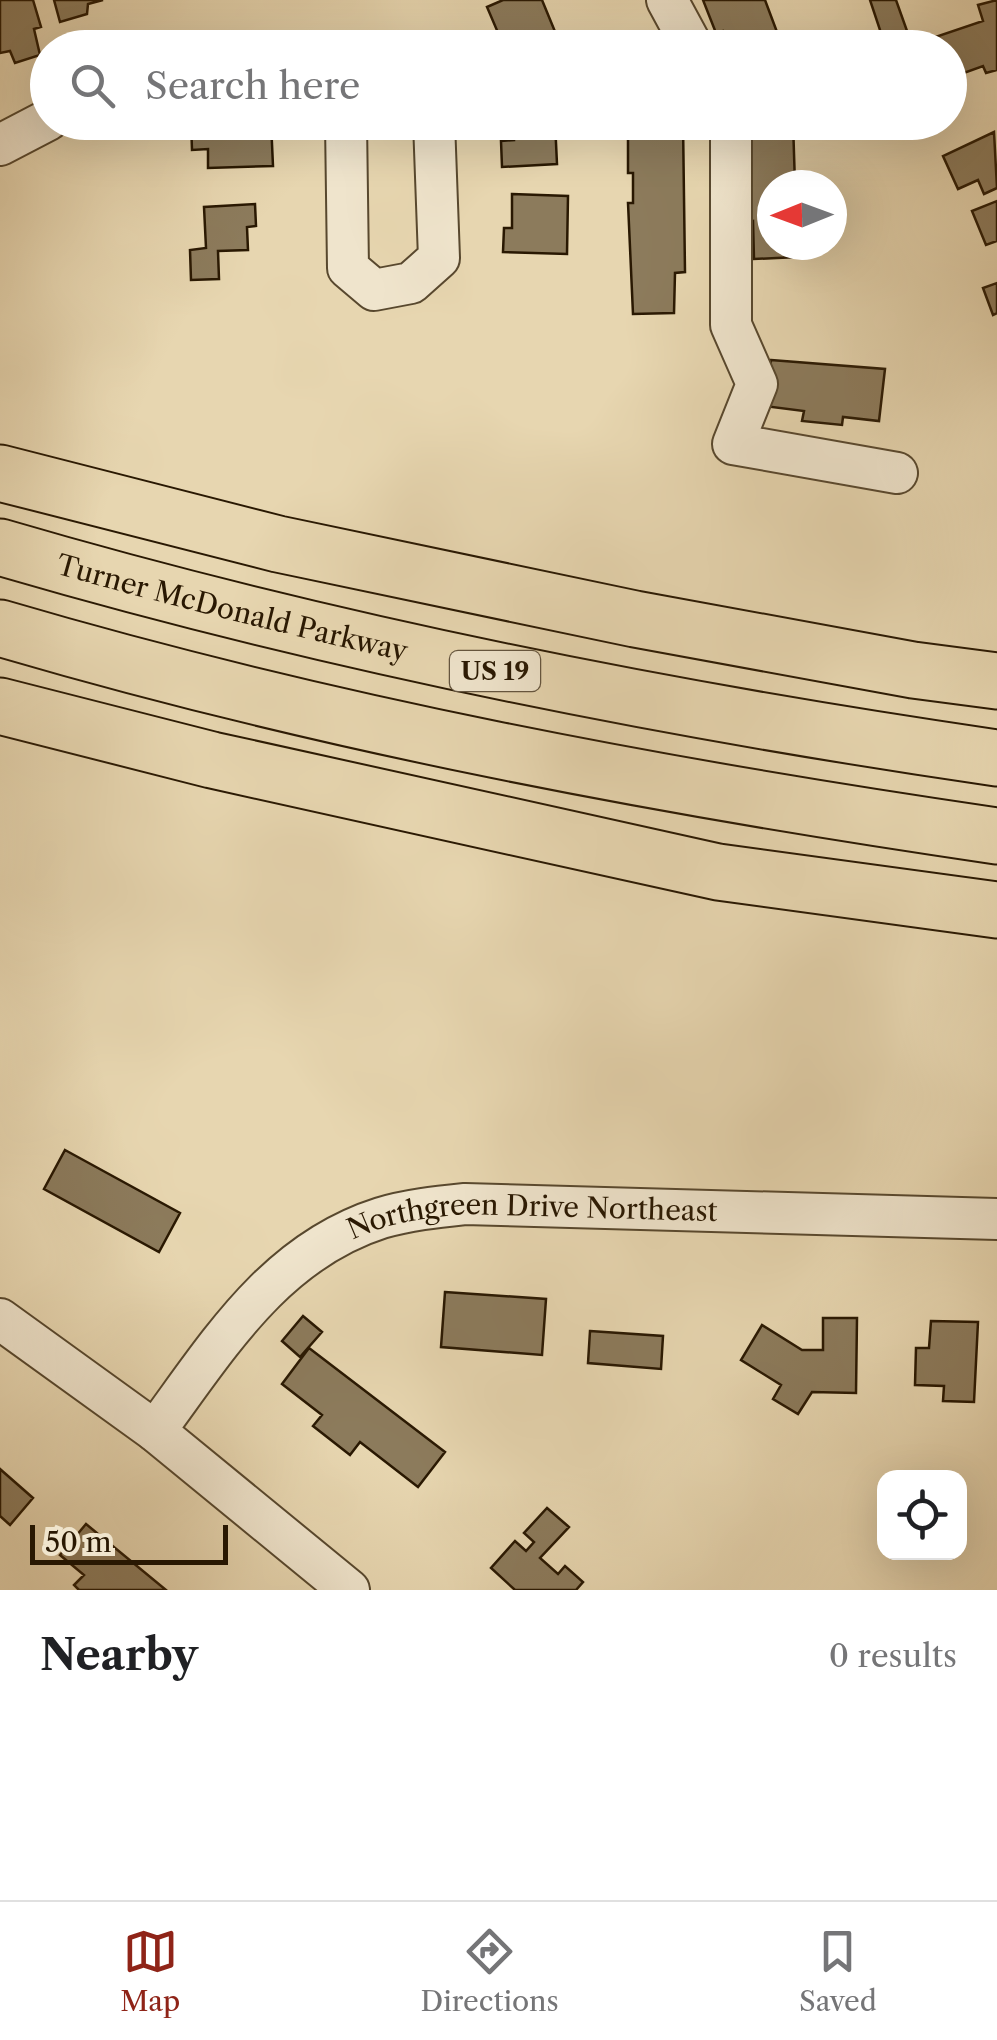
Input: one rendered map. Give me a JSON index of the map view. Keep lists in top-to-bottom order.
{
  "streets": {
    "highway": ["Turner McDonald Parkway", "US 19"],
    "street": ["Northgreen Drive Northeast"]
  },
  "scale_bar": "50 m",
  "north": "left",
  "page": {
    "search": "Search here",
    "scale": "50 m",
    "heading": ["Nearby", "0 results"],
    "nav": ["Map", "Directions", "Saved"]
  }
}
